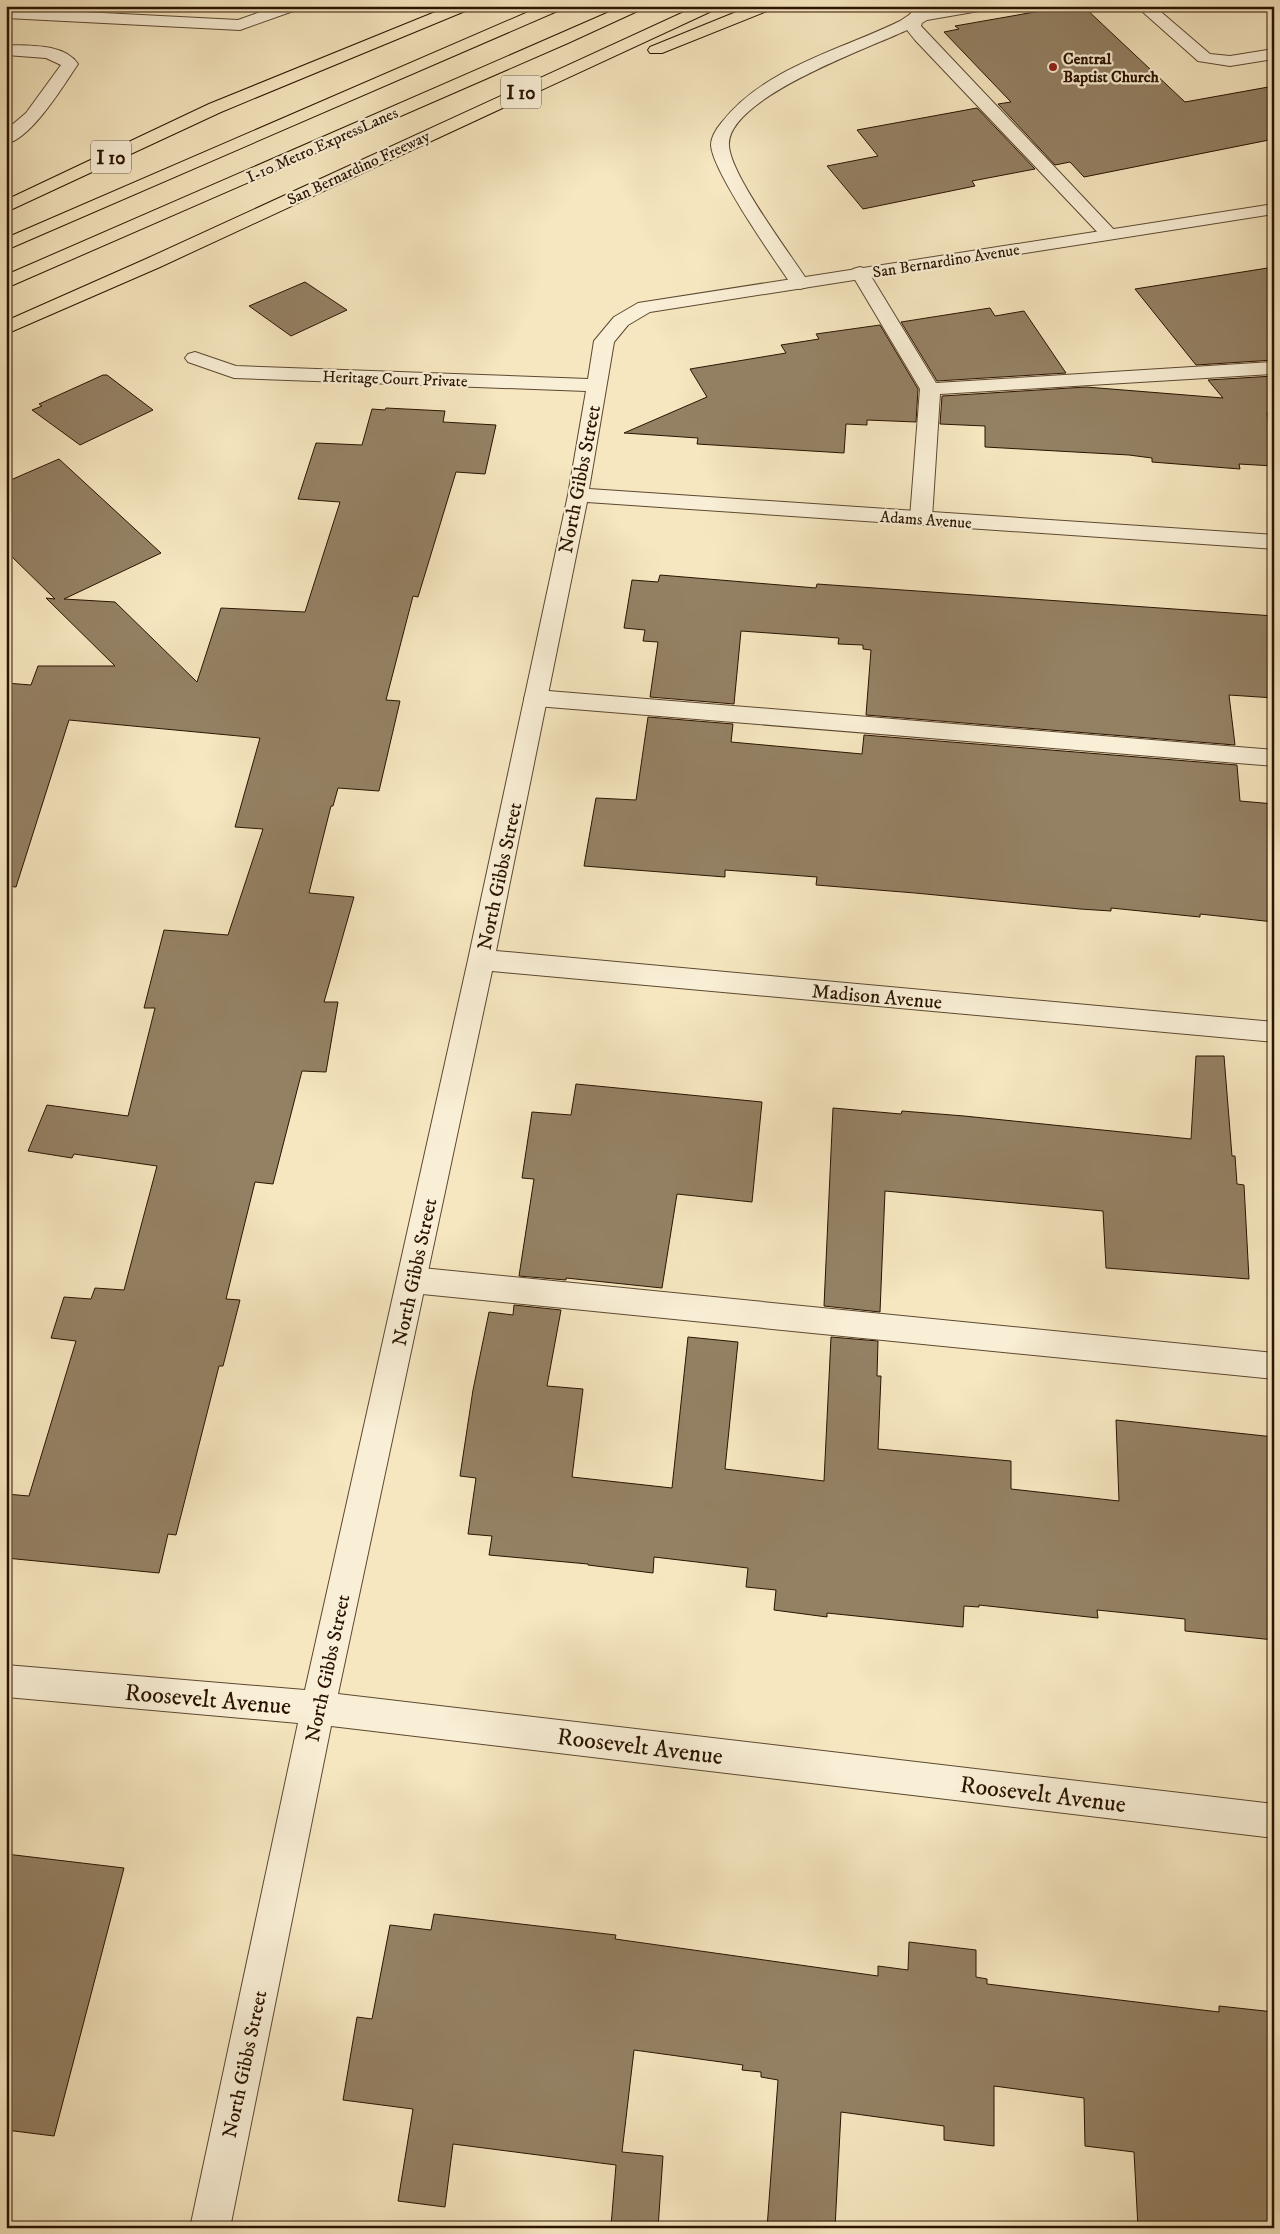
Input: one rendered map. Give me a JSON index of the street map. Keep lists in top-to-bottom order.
{
  "streets": {
    "highway": ["I 10", "I-10 Metro ExpressLanes", "San Bernardino Freeway"],
    "street": [
      "San Bernardino Avenue",
      "Heritage Court Private",
      "North Gibbs Street",
      "Adams Avenue",
      "Madison Avenue",
      "Roosevelt Avenue"
    ]
  },
  "crossings": [
    ["San Bernardino Avenue", "North Gibbs Street"],
    ["Heritage Court Private", "North Gibbs Street"],
    ["North Gibbs Street", "Adams Avenue"],
    ["North Gibbs Street", "Madison Avenue"],
    ["North Gibbs Street", "Roosevelt Avenue"]
  ],
  "places": ["Central Baptist Church"]
}
